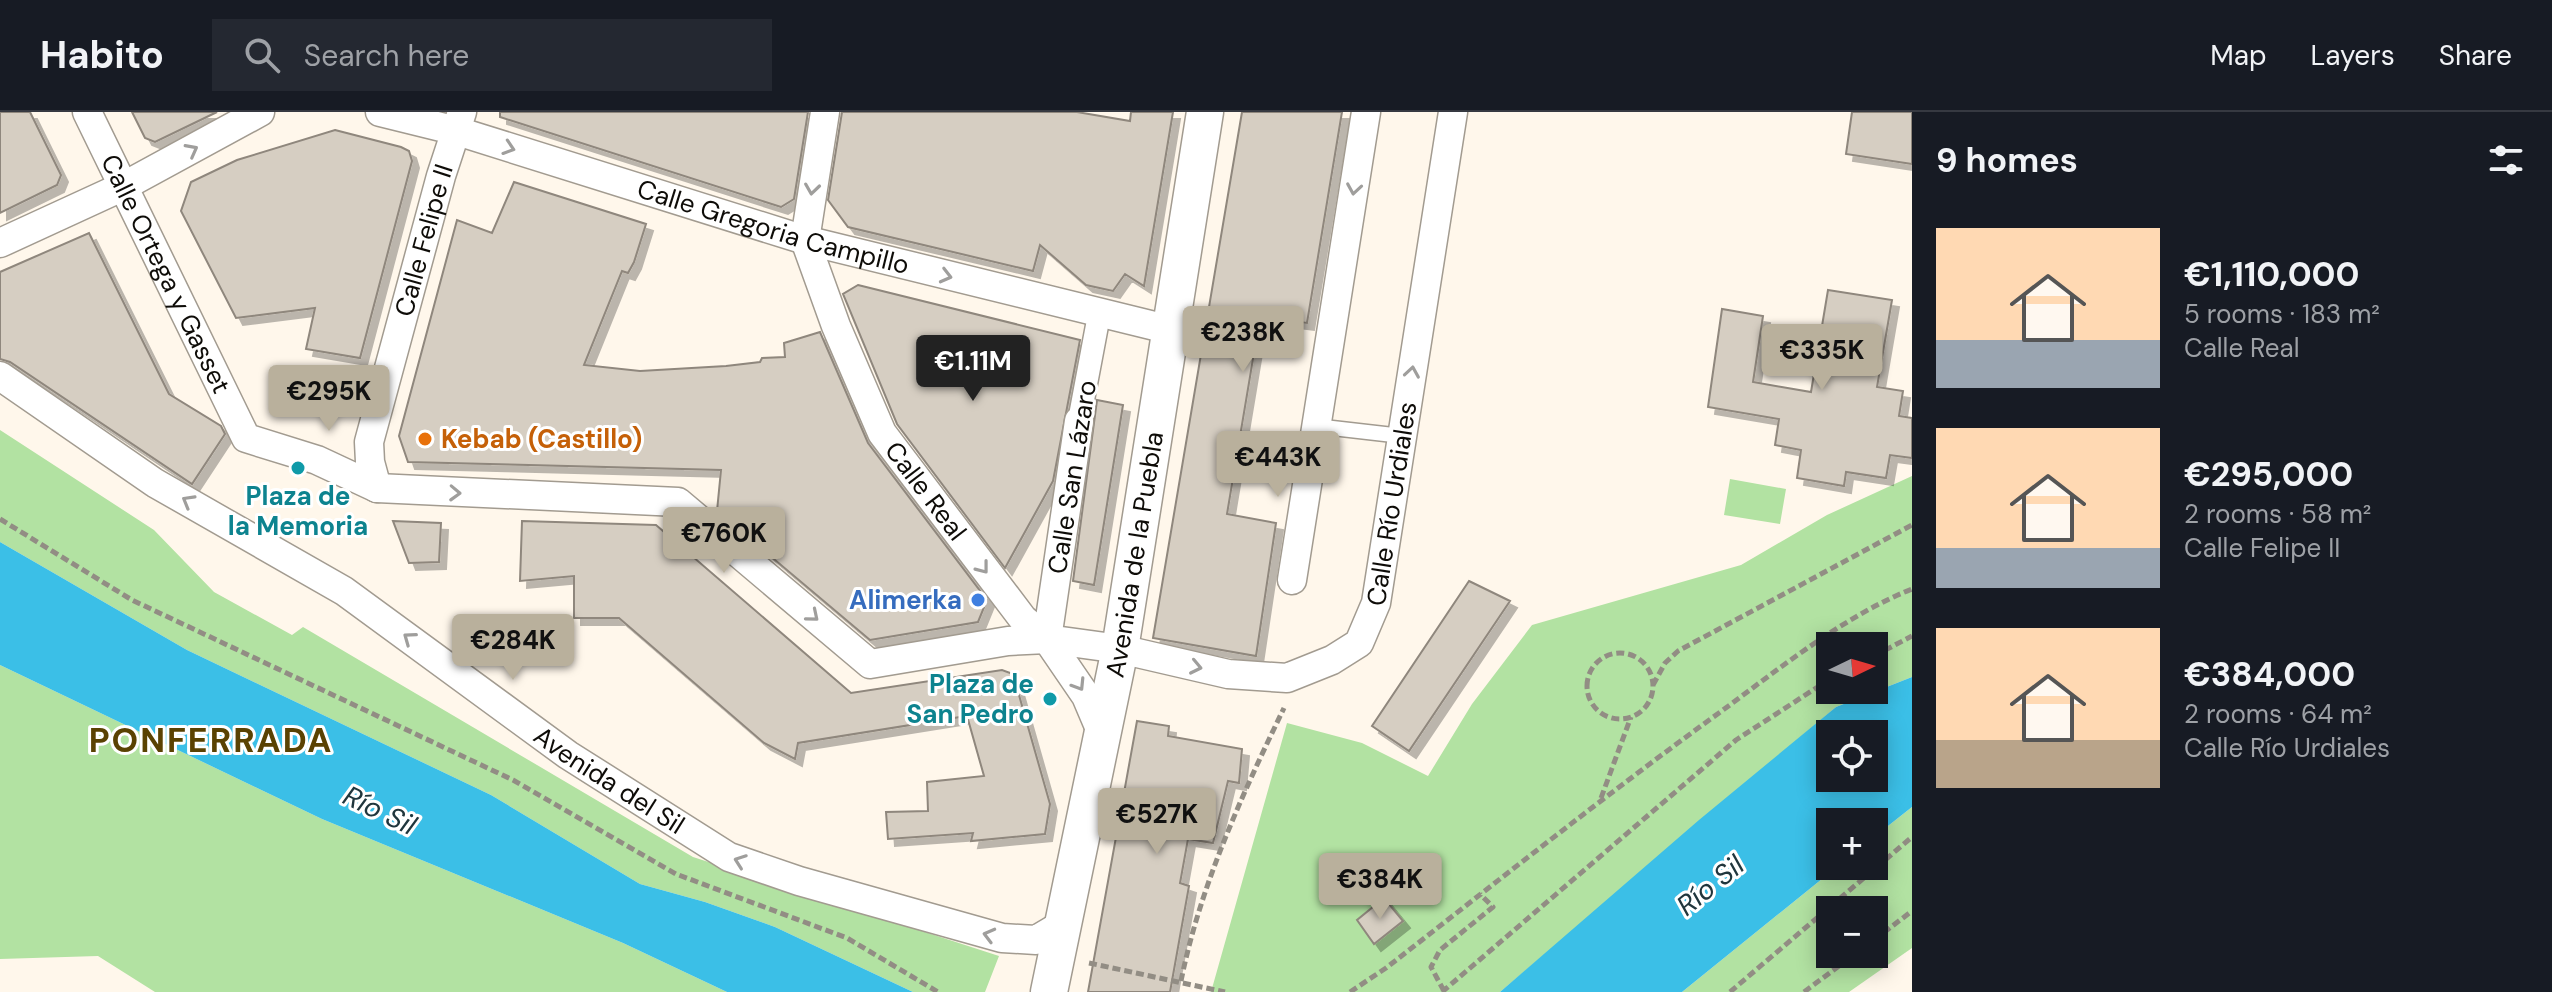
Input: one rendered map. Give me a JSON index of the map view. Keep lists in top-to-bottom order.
{
  "streets": {
    "street": [
      "Calle Gregoria Campillo",
      "Calle Felipe II",
      "Calle Ortega y Gasset",
      "Calle San Lázaro",
      "Calle Real",
      "Calle Río Urdiales",
      "Avenida de la Puebla",
      "Avenida del Sil"
    ]
  },
  "crossings": [
    ["Calle Gregoria Campillo", "Calle Felipe II"],
    ["Calle Gregoria Campillo", "Calle San Lázaro"],
    ["Calle Gregoria Campillo", "Calle Real"],
    ["Calle Gregoria Campillo", "Avenida de la Puebla"],
    ["Calle Felipe II", "Calle Ortega y Gasset"],
    ["Calle San Lázaro", "Calle Real"],
    ["Calle Río Urdiales", "Avenida de la Puebla"],
    ["Avenida de la Puebla", "Avenida del Sil"]
  ],
  "one_way": ["Calle Gregoria Campillo", "Calle Real"],
  "districts": ["PONFERRADA"],
  "water": ["Río Sil"],
  "places": [
    "Kebab (Castillo)",
    "Plaza de la Memoria",
    "Alimerka",
    "Plaza de San Pedro"
  ],
  "north": "right",
  "page": {
    "header": "Habito",
    "search": "Search here",
    "nav": ["Map", "Layers", "Share"],
    "heading": "9 homes",
    "list": [
      {
        "name": "€1,110,000",
        "note": "5 rooms · 183 m² · Calle Real"
      },
      {
        "name": "€295,000",
        "note": "2 rooms · 58 m² · Calle Felipe II"
      },
      {
        "name": "€384,000",
        "note": "2 rooms · 64 m² · Calle Río Urdiales"
      }
    ],
    "price": [
      "€238K",
      "€335K",
      "€1.11M",
      "€295K",
      "€443K",
      "€760K",
      "€284K",
      "€527K",
      "€384K"
    ],
    "map_buttons": ["+", "−"]
  }
}
